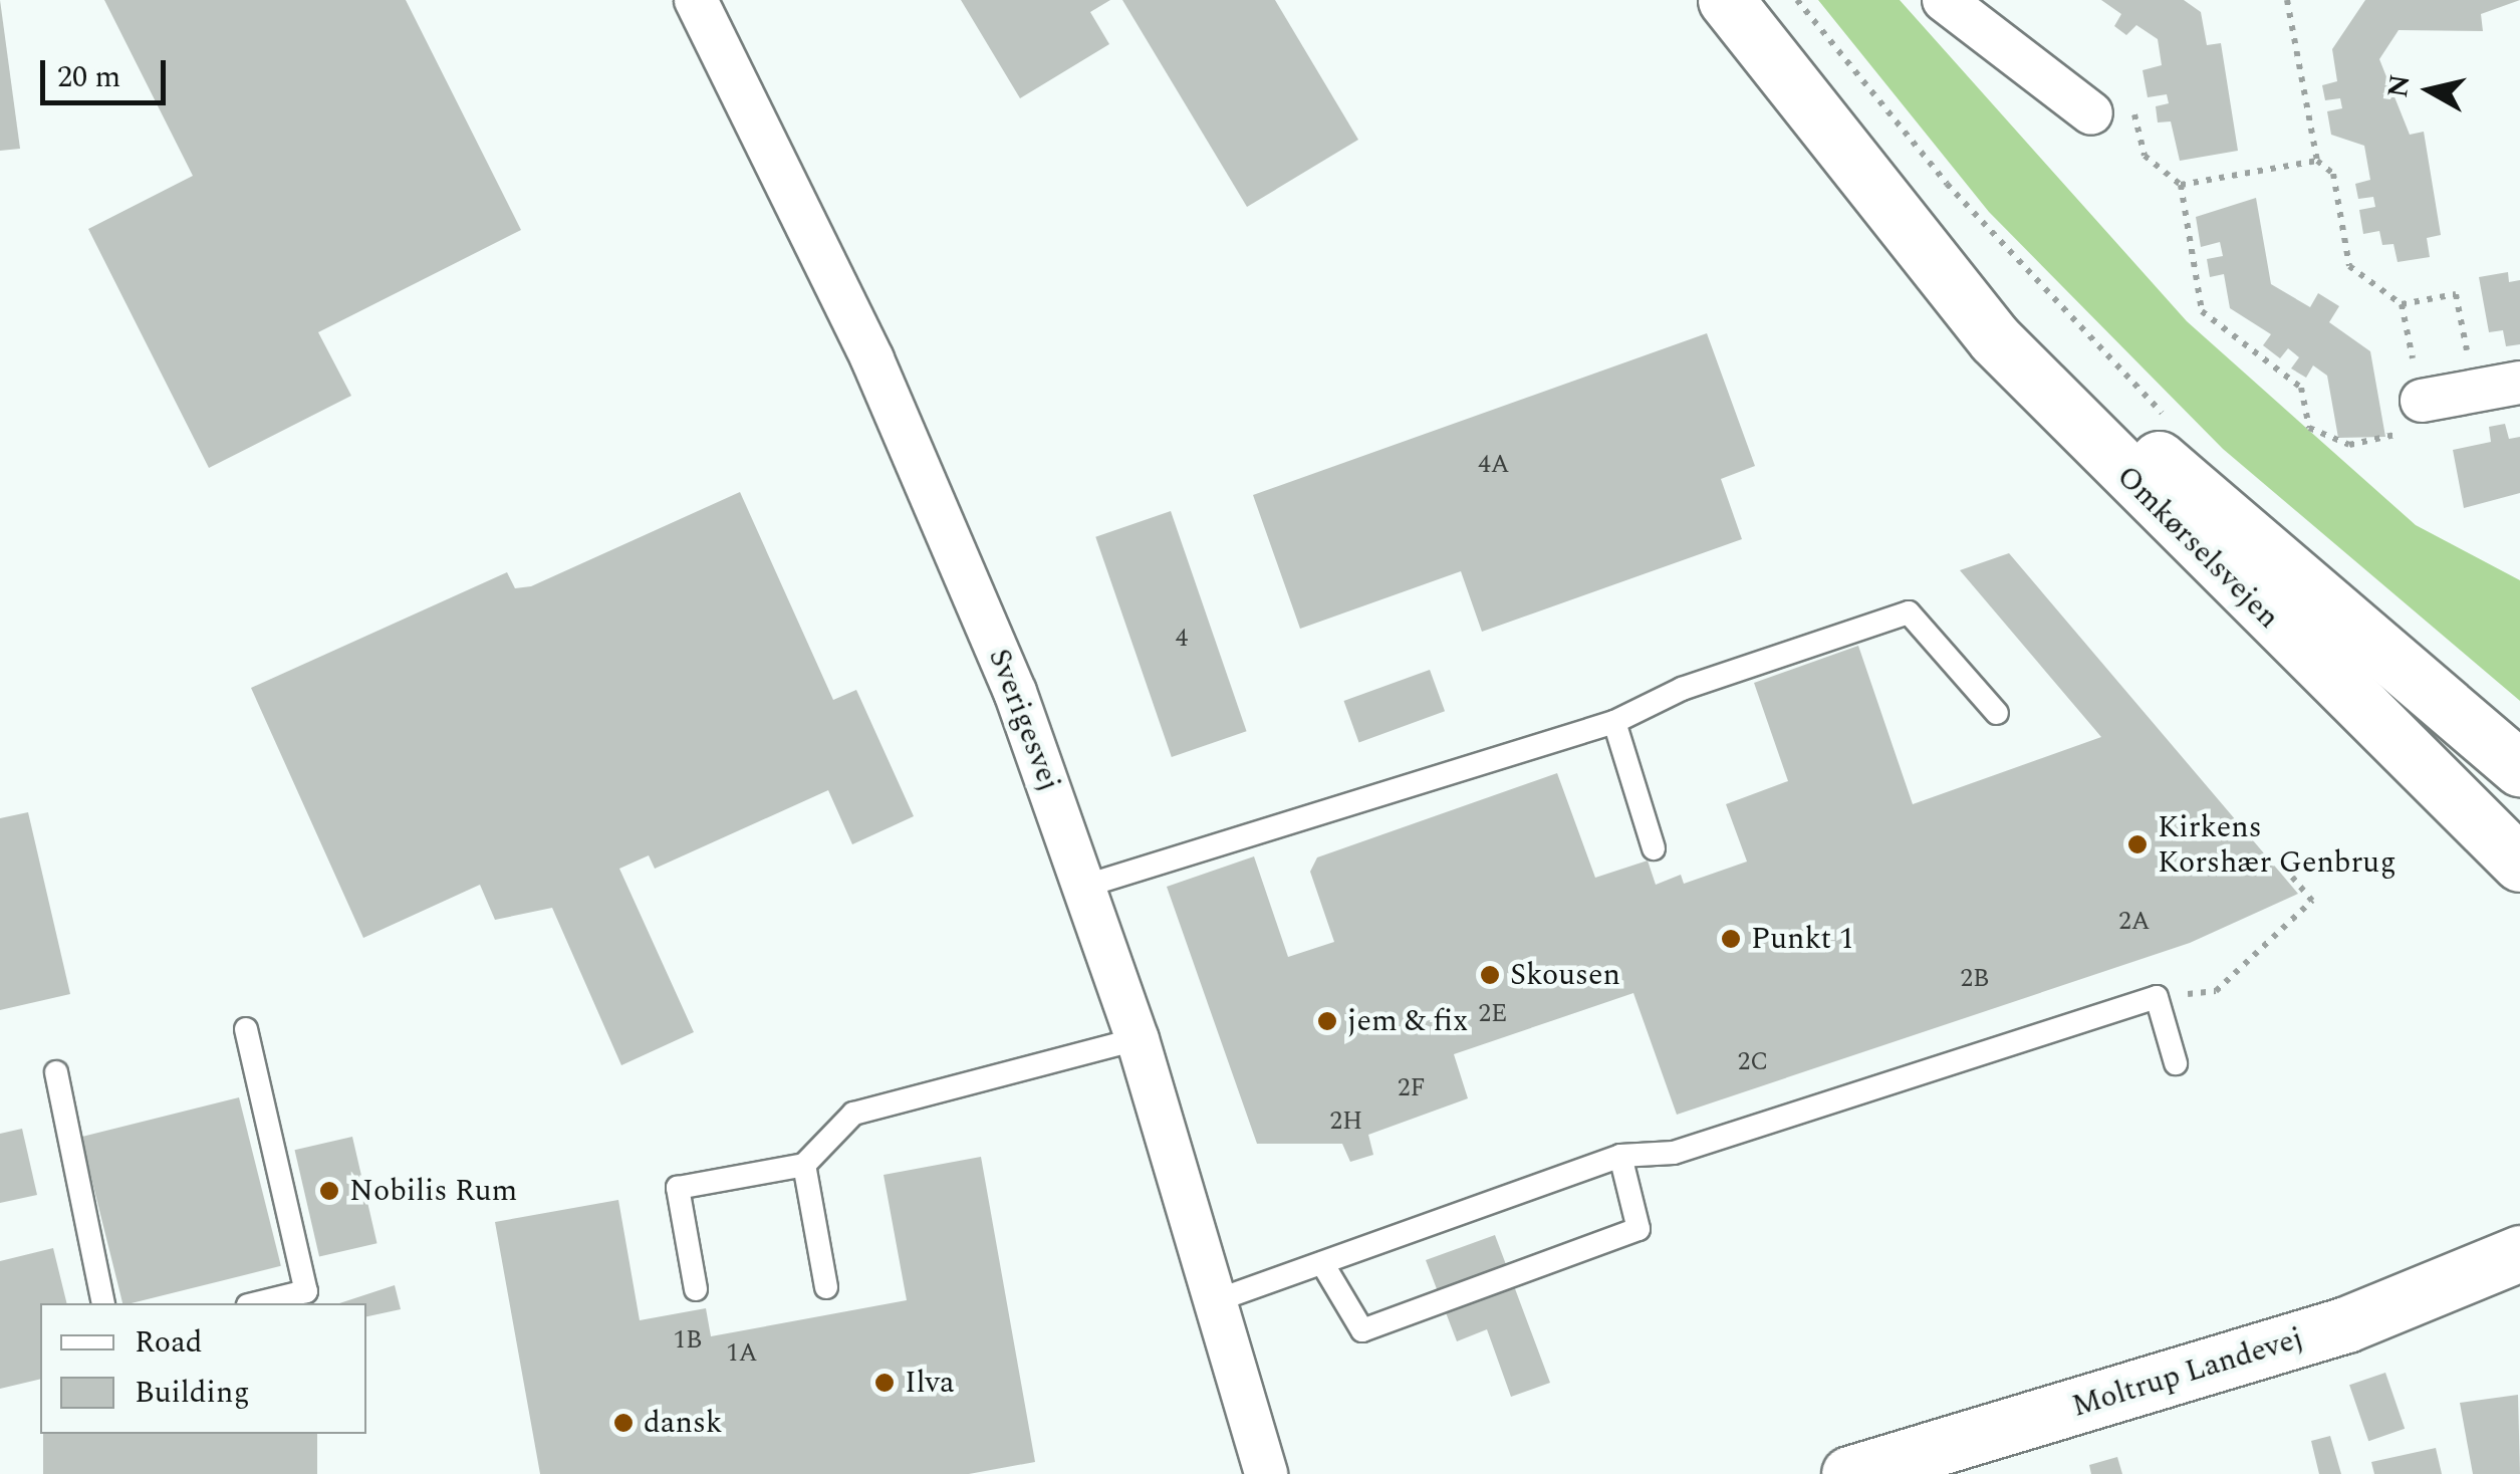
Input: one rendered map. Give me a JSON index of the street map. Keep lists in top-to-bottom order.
{
  "streets": {
    "main road": ["Omkørselsvejen", "Moltrup Landevej"],
    "street": ["Sverigesvej"]
  },
  "places": [
    "Kirkens Korshær Genbrug",
    "Punkt 1",
    "Skousen",
    "jem & fix",
    "Nobilis Rum",
    "Ilva",
    "dansk"
  ],
  "house_numbers": [
    "4A",
    "4",
    "2A",
    "2B",
    "2E",
    "2C",
    "2F",
    "2H",
    "1B",
    "1A"
  ],
  "legend": ["Road", "Building"],
  "scale_bar": "20 m",
  "north": "left"
}
